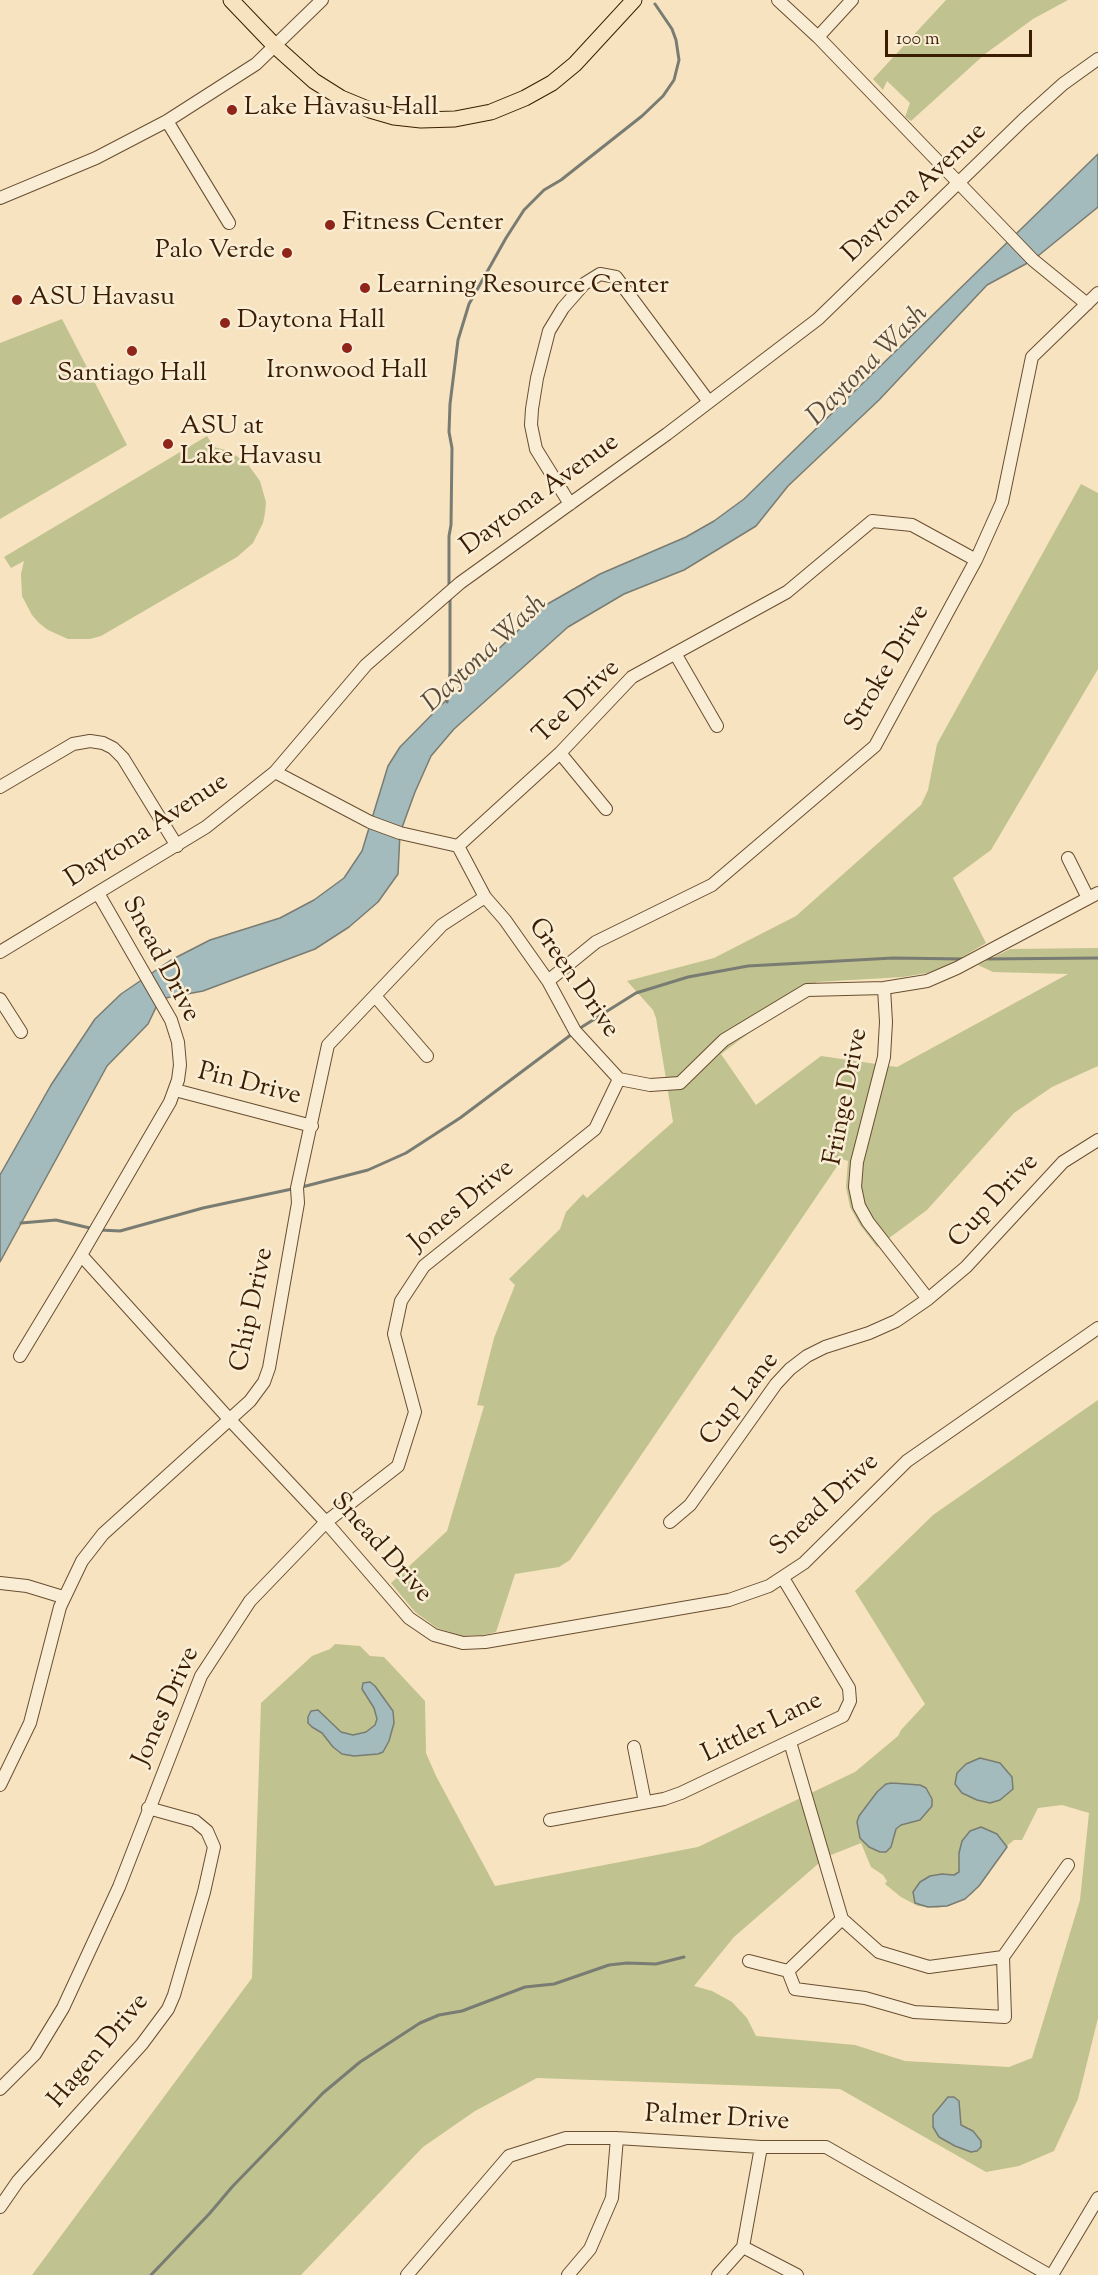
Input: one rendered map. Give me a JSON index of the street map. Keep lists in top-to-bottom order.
{
  "streets": {
    "street": [
      "Daytona Avenue",
      "Stroke Drive",
      "Tee Drive",
      "Snead Drive",
      "Green Drive",
      "Pin Drive",
      "Fringe Drive",
      "Cup Drive",
      "Jones Drive",
      "Chip Drive",
      "Cup Lane",
      "Littler Lane",
      "Hagen Drive",
      "Palmer Drive"
    ]
  },
  "crossings": [
    ["Daytona Avenue", "Snead Drive"],
    ["Stroke Drive", "Tee Drive"],
    ["Stroke Drive", "Green Drive"],
    ["Tee Drive", "Green Drive"],
    ["Snead Drive", "Pin Drive"],
    ["Snead Drive", "Jones Drive"],
    ["Snead Drive", "Chip Drive"],
    ["Snead Drive", "Littler Lane"],
    ["Green Drive", "Jones Drive"],
    ["Green Drive", "Chip Drive"],
    ["Pin Drive", "Chip Drive"],
    ["Fringe Drive", "Cup Drive"],
    ["Fringe Drive", "Cup Lane"],
    ["Cup Drive", "Cup Lane"],
    ["Jones Drive", "Hagen Drive"]
  ],
  "water": ["Daytona Wash"],
  "places": [
    "Lake Havasu Hall",
    "Fitness Center",
    "Palo Verde",
    "Learning Resource Center",
    "ASU Havasu",
    "Daytona Hall",
    "Ironwood Hall",
    "Santiago Hall",
    "ASU at Lake Havasu"
  ],
  "scale_bar": "100 m"
}
